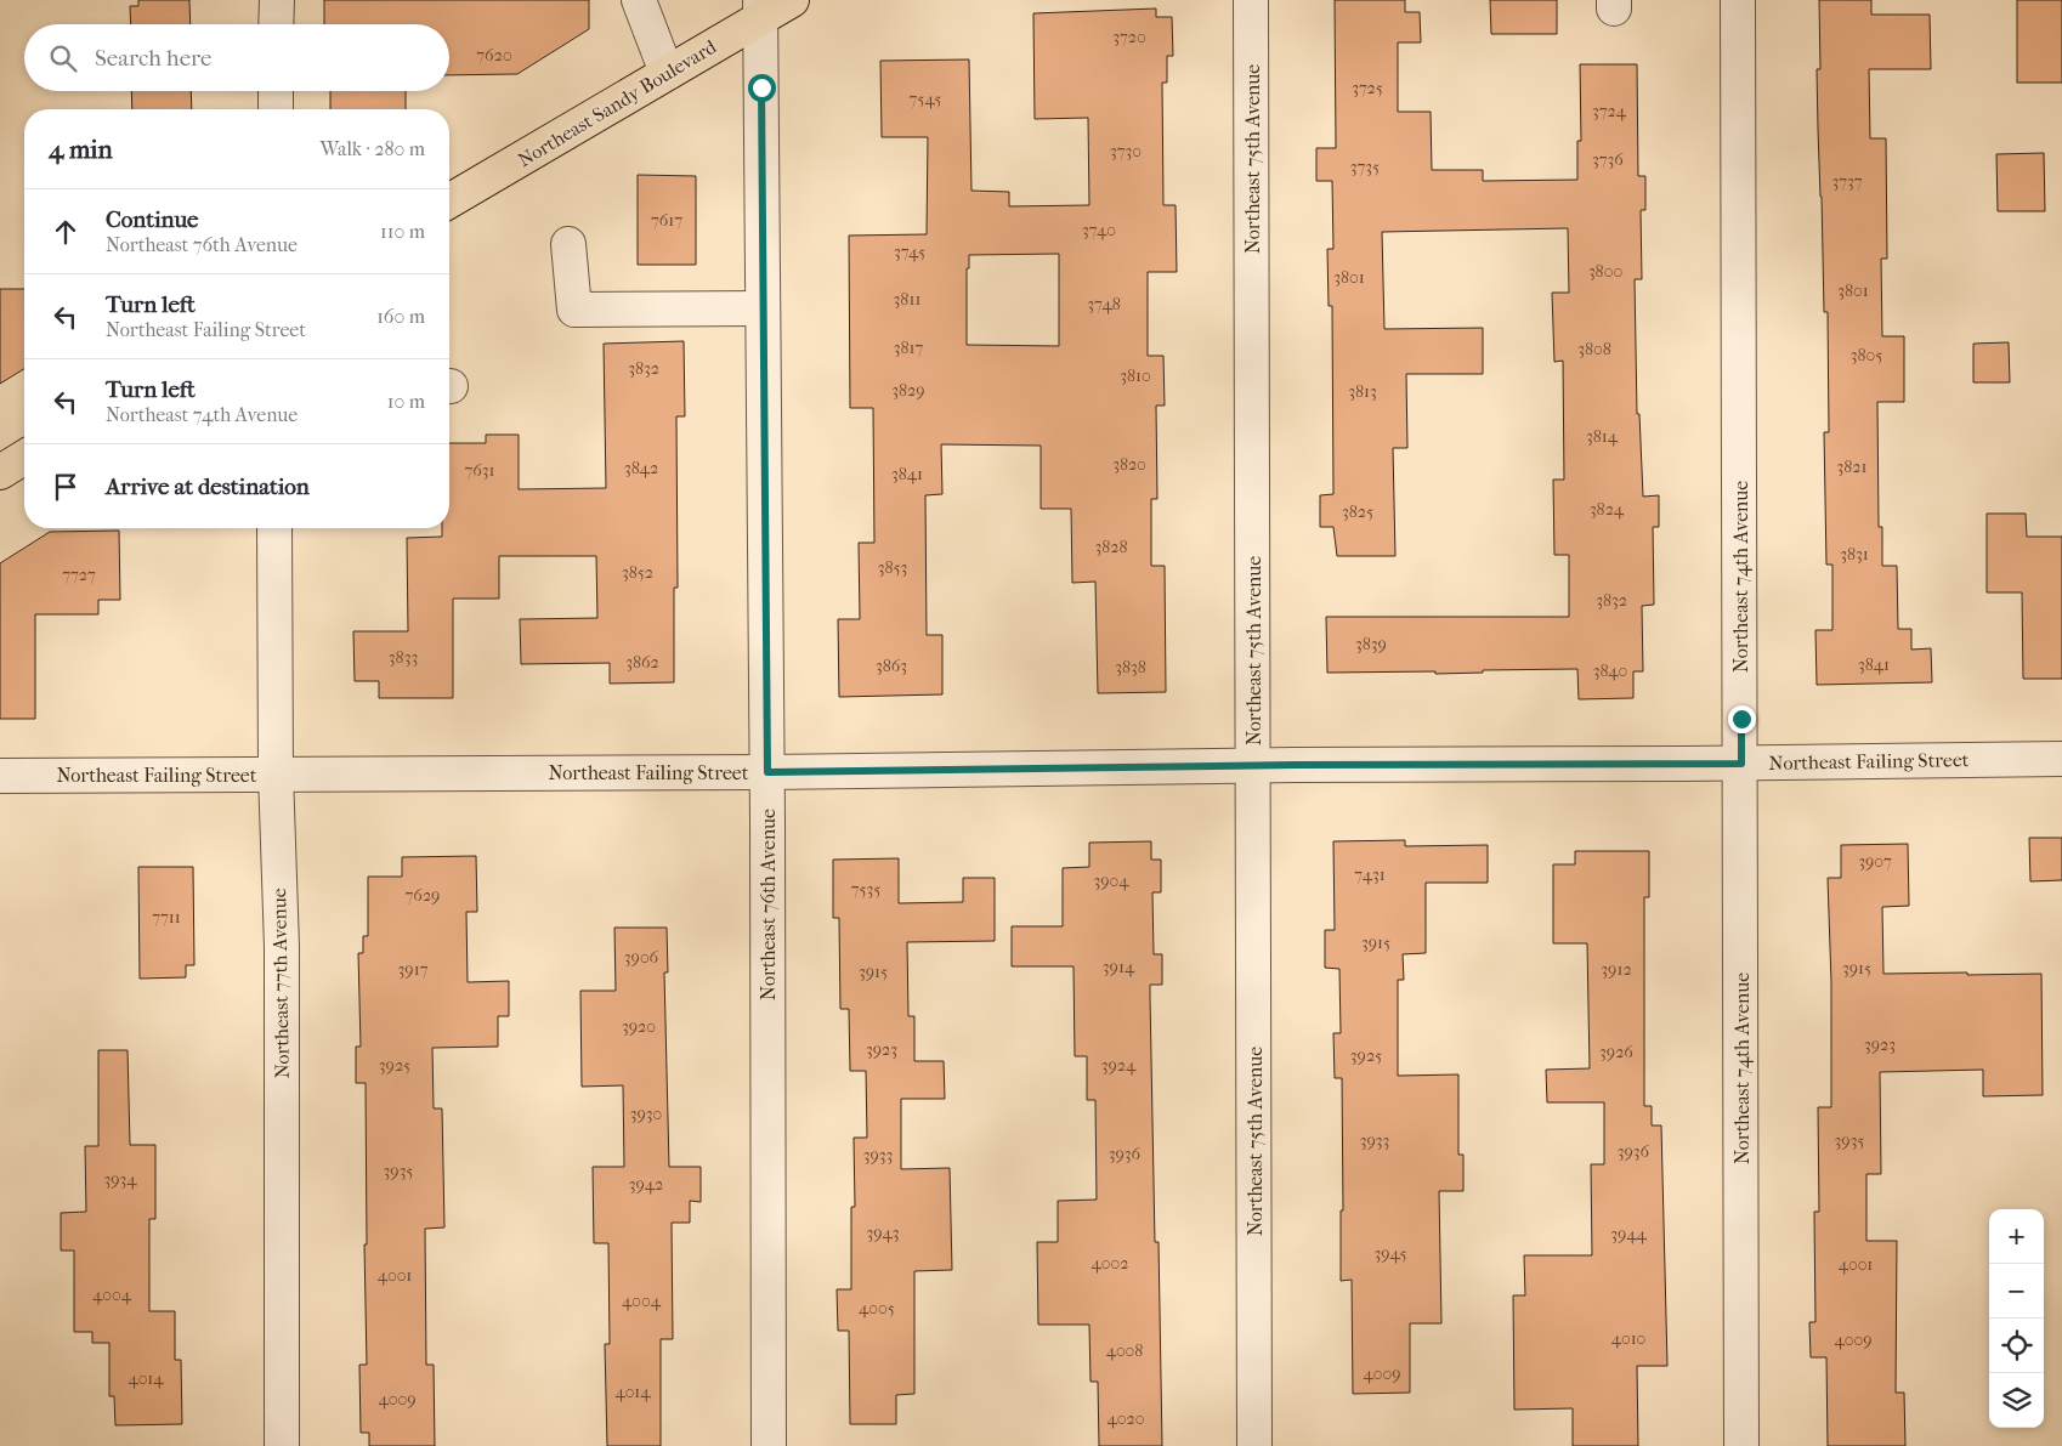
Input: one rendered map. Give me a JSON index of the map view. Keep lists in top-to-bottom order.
{
  "streets": {
    "main road": ["Northeast Sandy Boulevard"],
    "street": [
      "Northeast 75th Avenue",
      "Northeast 74th Avenue",
      "Northeast Failing Street",
      "Northeast 76th Avenue",
      "Northeast 77th Avenue"
    ]
  },
  "crossings": [
    ["Northeast Sandy Boulevard", "Northeast 76th Avenue"],
    ["Northeast 75th Avenue", "Northeast Failing Street"],
    ["Northeast 74th Avenue", "Northeast Failing Street"],
    ["Northeast Failing Street", "Northeast 76th Avenue"],
    ["Northeast Failing Street", "Northeast 77th Avenue"]
  ],
  "house_numbers": [
    "3720",
    "7620",
    "3725",
    "7545",
    "3724",
    "3730",
    "3736",
    "3735",
    "3737",
    "7617",
    "3740",
    "3745",
    "3800",
    "3801",
    "3801",
    "3811",
    "3748",
    "3817",
    "3808",
    "3805",
    "3832",
    "3810",
    "3829",
    "3813",
    "3814",
    "3820",
    "3821",
    "3842",
    "7631",
    "3841",
    "3824",
    "3825",
    "3828",
    "3831",
    "3853",
    "3852",
    "7727",
    "3832",
    "3839",
    "3833",
    "3862",
    "3841",
    "3863",
    "3838",
    "3840",
    "3907",
    "7431",
    "3904",
    "7535",
    "7629",
    "7711",
    "3915",
    "3906",
    "3914",
    "3915",
    "3917",
    "3912",
    "3915",
    "3920",
    "3923",
    "3923",
    "3926",
    "3925",
    "3925",
    "3924",
    "3930",
    "3933",
    "3935",
    "3936",
    "3936",
    "3933",
    "3935",
    "3934",
    "3942",
    "3943",
    "3944",
    "3945",
    "4002",
    "4001",
    "4001",
    "4004",
    "4004",
    "4005",
    "4010",
    "4009",
    "4008",
    "4009",
    "4014",
    "4014",
    "4009",
    "4020"
  ],
  "page": {
    "search": "Search here",
    "heading": ["4 min", "Walk · 280 m"],
    "list": [
      ["Continue", "Northeast 76th Avenue", "110 m"],
      ["Turn left", "Northeast Failing Street", "160 m"],
      ["Turn left", "Northeast 74th Avenue", "10 m"],
      "Arrive at destination"
    ],
    "map_buttons": ["+", "−"]
  }
}
